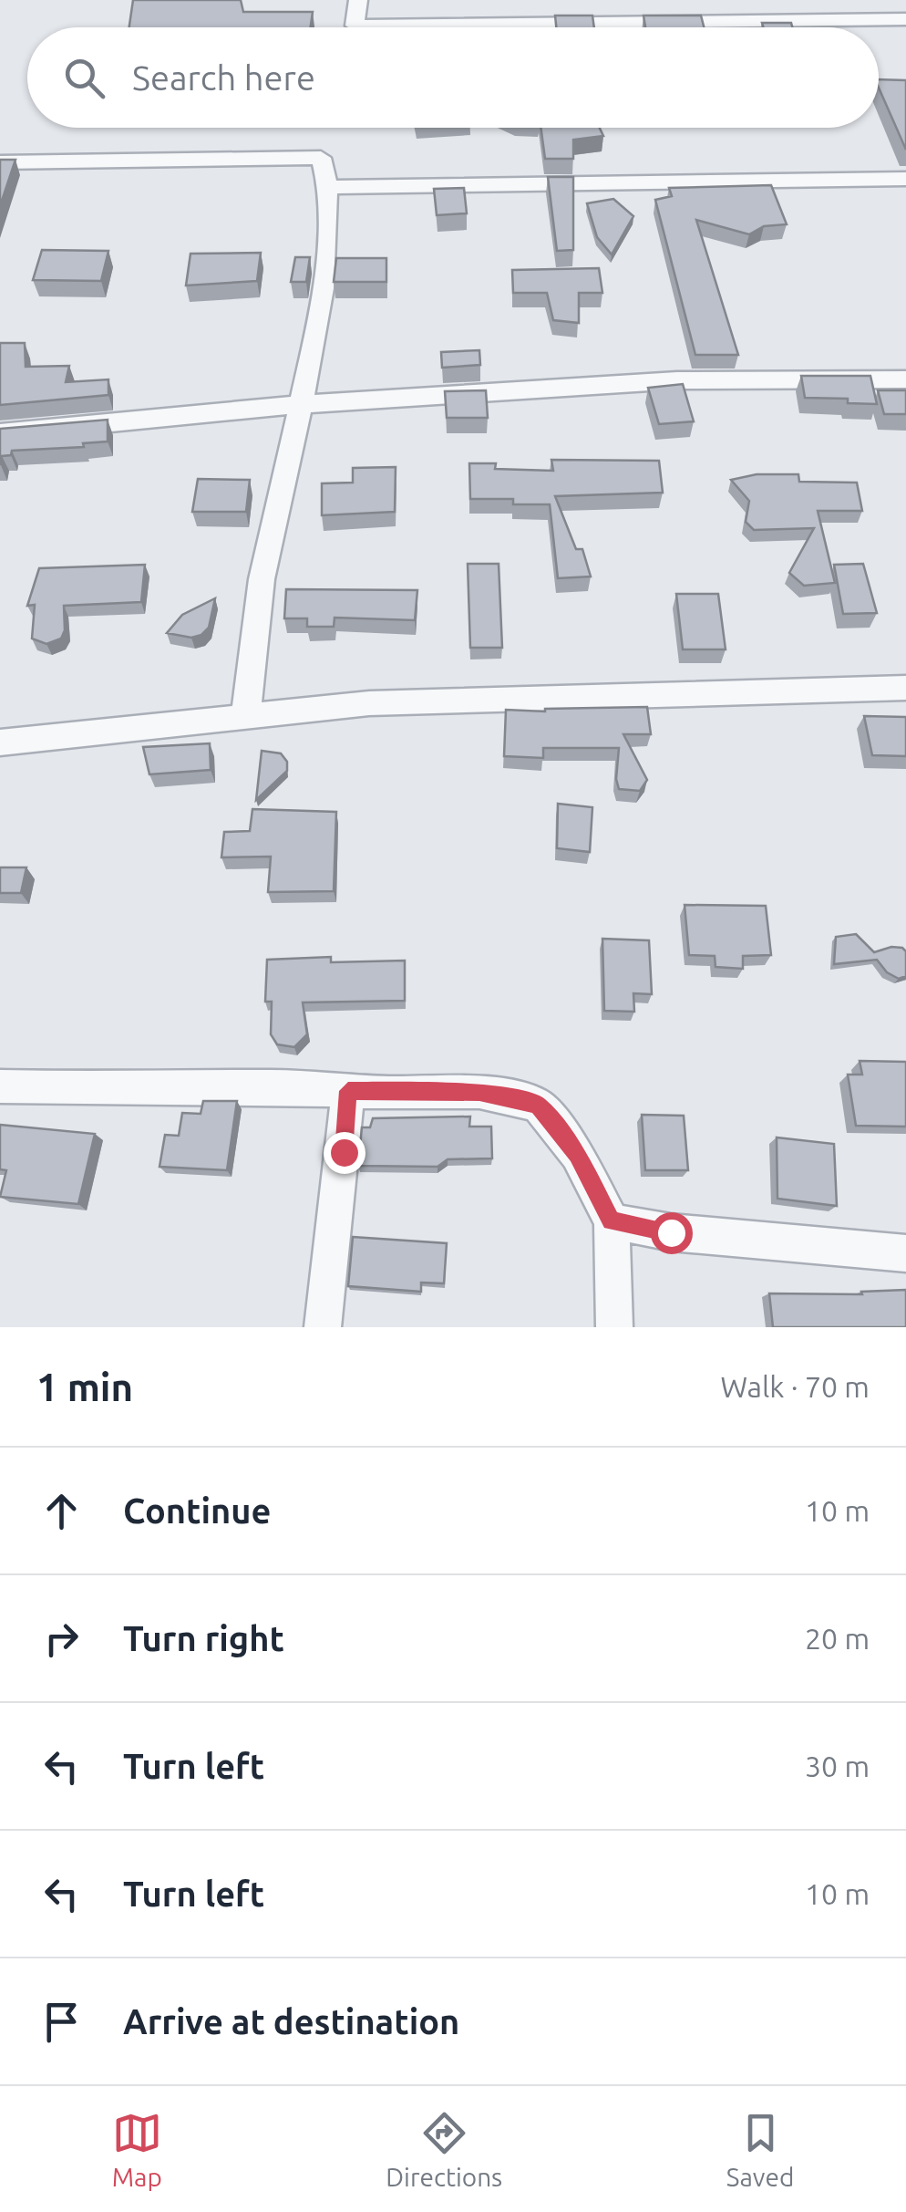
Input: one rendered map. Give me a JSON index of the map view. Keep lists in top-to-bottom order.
{
  "page": {
    "search": "Search here",
    "heading": ["1 min", "Walk · 70 m"],
    "list": [
      ["Continue", "10 m"],
      ["Turn right", "20 m"],
      ["Turn left", "30 m"],
      ["Turn left", "10 m"],
      "Arrive at destination"
    ],
    "nav": ["Map", "Directions", "Saved"]
  }
}
